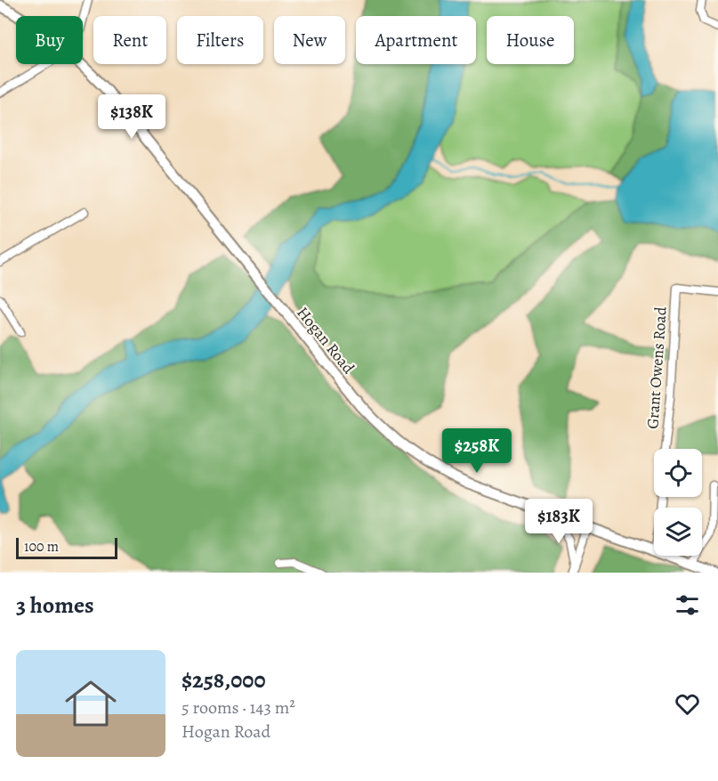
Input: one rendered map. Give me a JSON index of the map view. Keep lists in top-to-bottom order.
{
  "streets": {
    "main road": ["Hogan Road"],
    "street": ["Grant Owens Road"]
  },
  "scale_bar": "100 m",
  "page": {
    "chip": [
      "Buy",
      "Rent",
      "Filters",
      "New",
      "Apartment",
      "House"
    ],
    "price": ["$138K", "$258K", "$183K"],
    "scale": "100 m",
    "heading": "3 homes",
    "list": [
      {
        "name": "$258,000",
        "note": "5 rooms · 143 m² · Hogan Road"
      }
    ]
  }
}
